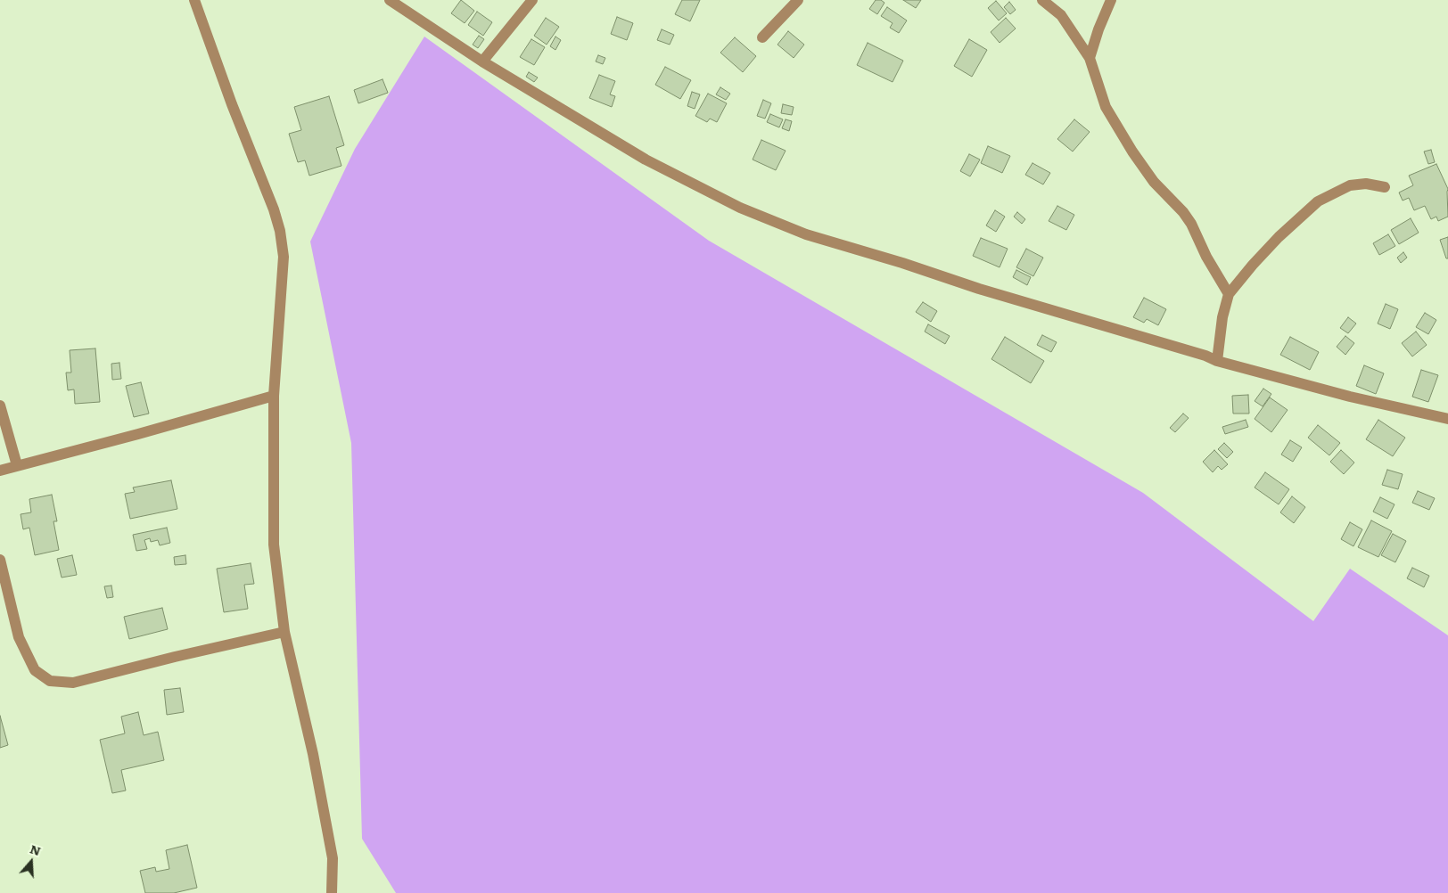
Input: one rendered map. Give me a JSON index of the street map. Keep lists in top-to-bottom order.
{
  "north": "top"
}
